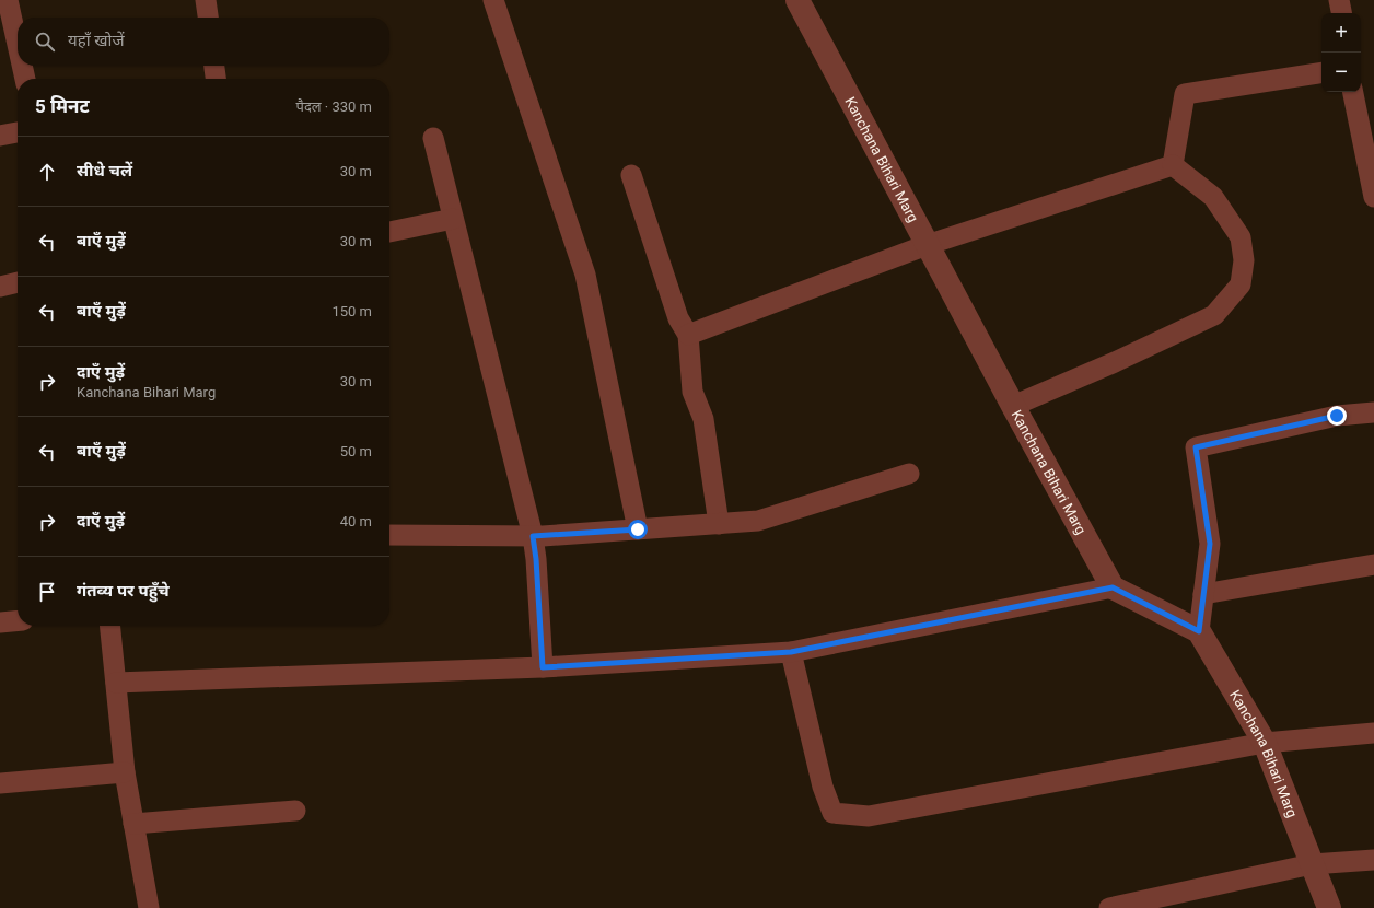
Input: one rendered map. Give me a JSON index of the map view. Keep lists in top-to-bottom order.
{
  "streets": {
    "street": ["Kanchana Bihari Marg"]
  },
  "page": {
    "map_buttons": ["+", "−"],
    "search": "यहाँ खोजें",
    "heading": ["5 मिनट", "पैदल · 330 m"],
    "list": [
      ["सीधे चलें", "30 m"],
      ["बाएँ मुड़ें", "30 m"],
      ["बाएँ मुड़ें", "150 m"],
      ["दाएँ मुड़ें", "Kanchana Bihari Marg", "30 m"],
      ["बाएँ मुड़ें", "50 m"],
      ["दाएँ मुड़ें", "40 m"],
      "गंतव्य पर पहुँचे"
    ]
  }
}
